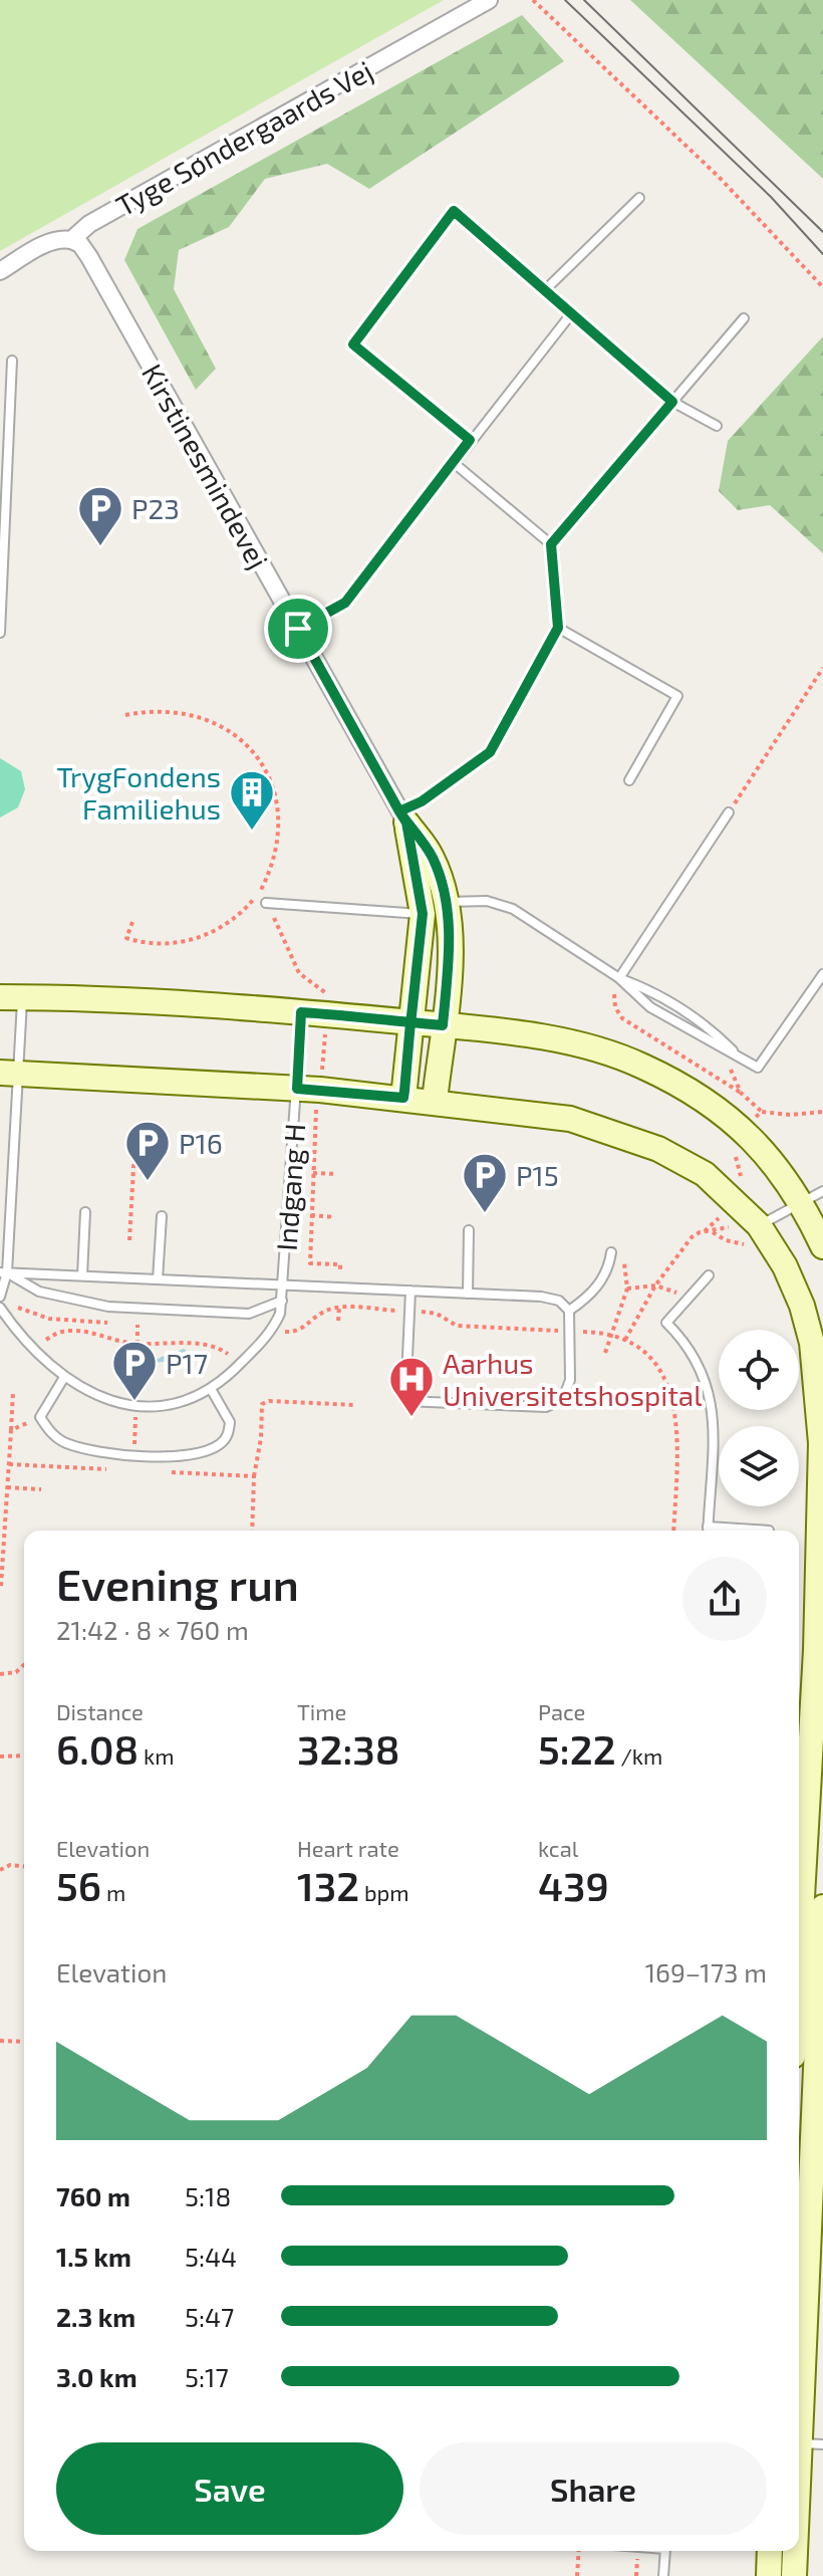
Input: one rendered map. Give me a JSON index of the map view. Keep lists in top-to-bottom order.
{
  "streets": {
    "street": ["Tyge Søndergaards Vej", "Kirstinesmindevej"],
    "lane": ["Indgang H"]
  },
  "crossings": [
    ["Tyge Søndergaards Vej", "Kirstinesmindevej"]
  ],
  "places": {
    "parking": [
      "P23",
      "P16",
      "P15",
      "P17"
    ],
    "building": ["TrygFondens Familiehus"],
    "hospital": ["Aarhus Universitetshospital"]
  },
  "page": {
    "heading": ["Evening run", "21:42 · 8 × 760 m"],
    "stats": [
      ["Distance", "6.08 km"],
      ["Time", "32:38"],
      ["Pace", "5:22 /km"],
      ["Elevation", "56 m"],
      ["Heart rate", "132 bpm"],
      ["kcal", "439"]
    ],
    "chart": ["Elevation", "169–173 m"],
    "list": [
      {
        "name": "760 m",
        "note": "5:18"
      },
      {
        "name": "1.5 km",
        "note": "5:44"
      },
      {
        "name": "2.3 km",
        "note": "5:47"
      },
      {
        "name": "3.0 km",
        "note": "5:17"
      }
    ],
    "buttons": ["Save", "Share"]
  }
}
